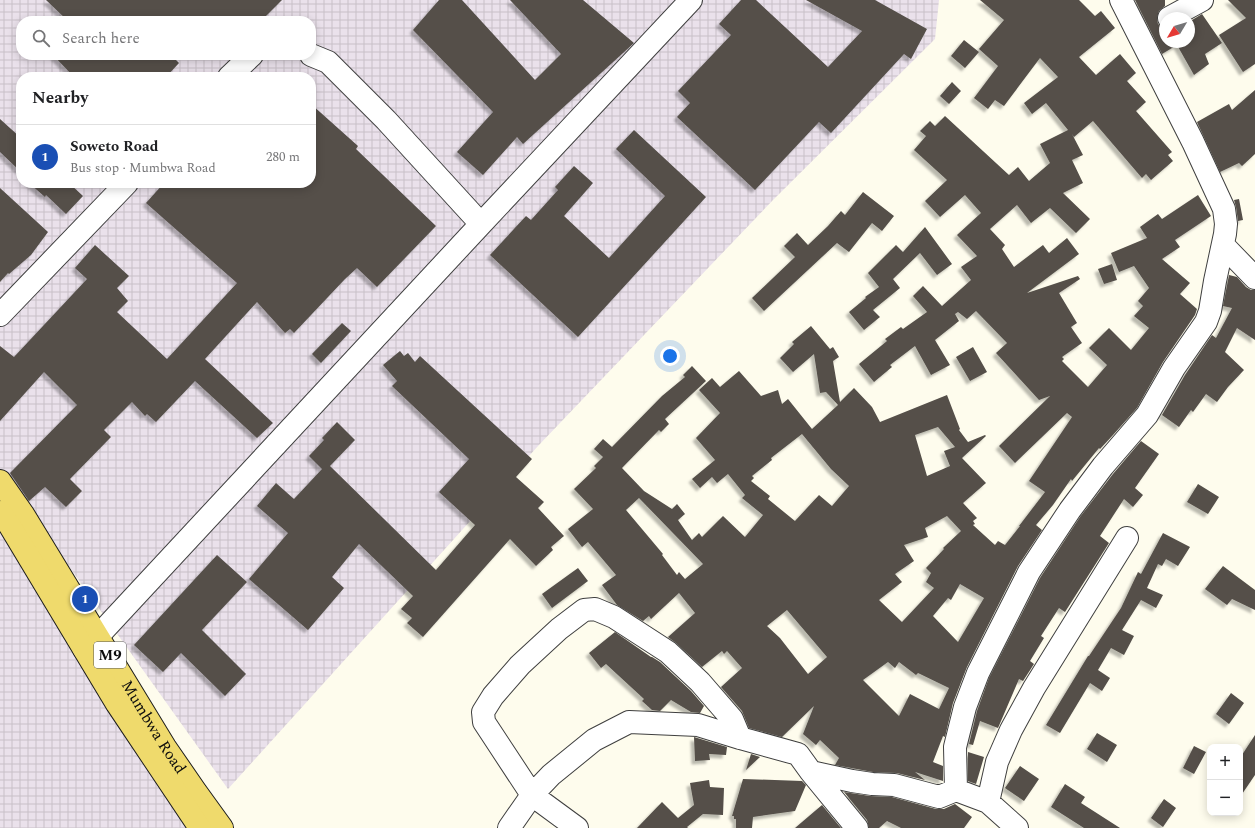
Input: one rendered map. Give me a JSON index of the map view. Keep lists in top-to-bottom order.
{
  "streets": {
    "main road": ["M9", "Mumbwa Road"]
  },
  "north": "bottom left",
  "page": {
    "search": "Search here",
    "heading": "Nearby",
    "list": [
      {
        "mark": "1",
        "name": "Soweto Road",
        "note": "Bus stop · Mumbwa Road",
        "value": "280 m"
      }
    ],
    "pins": "1",
    "map_buttons": ["+", "−"]
  }
}
